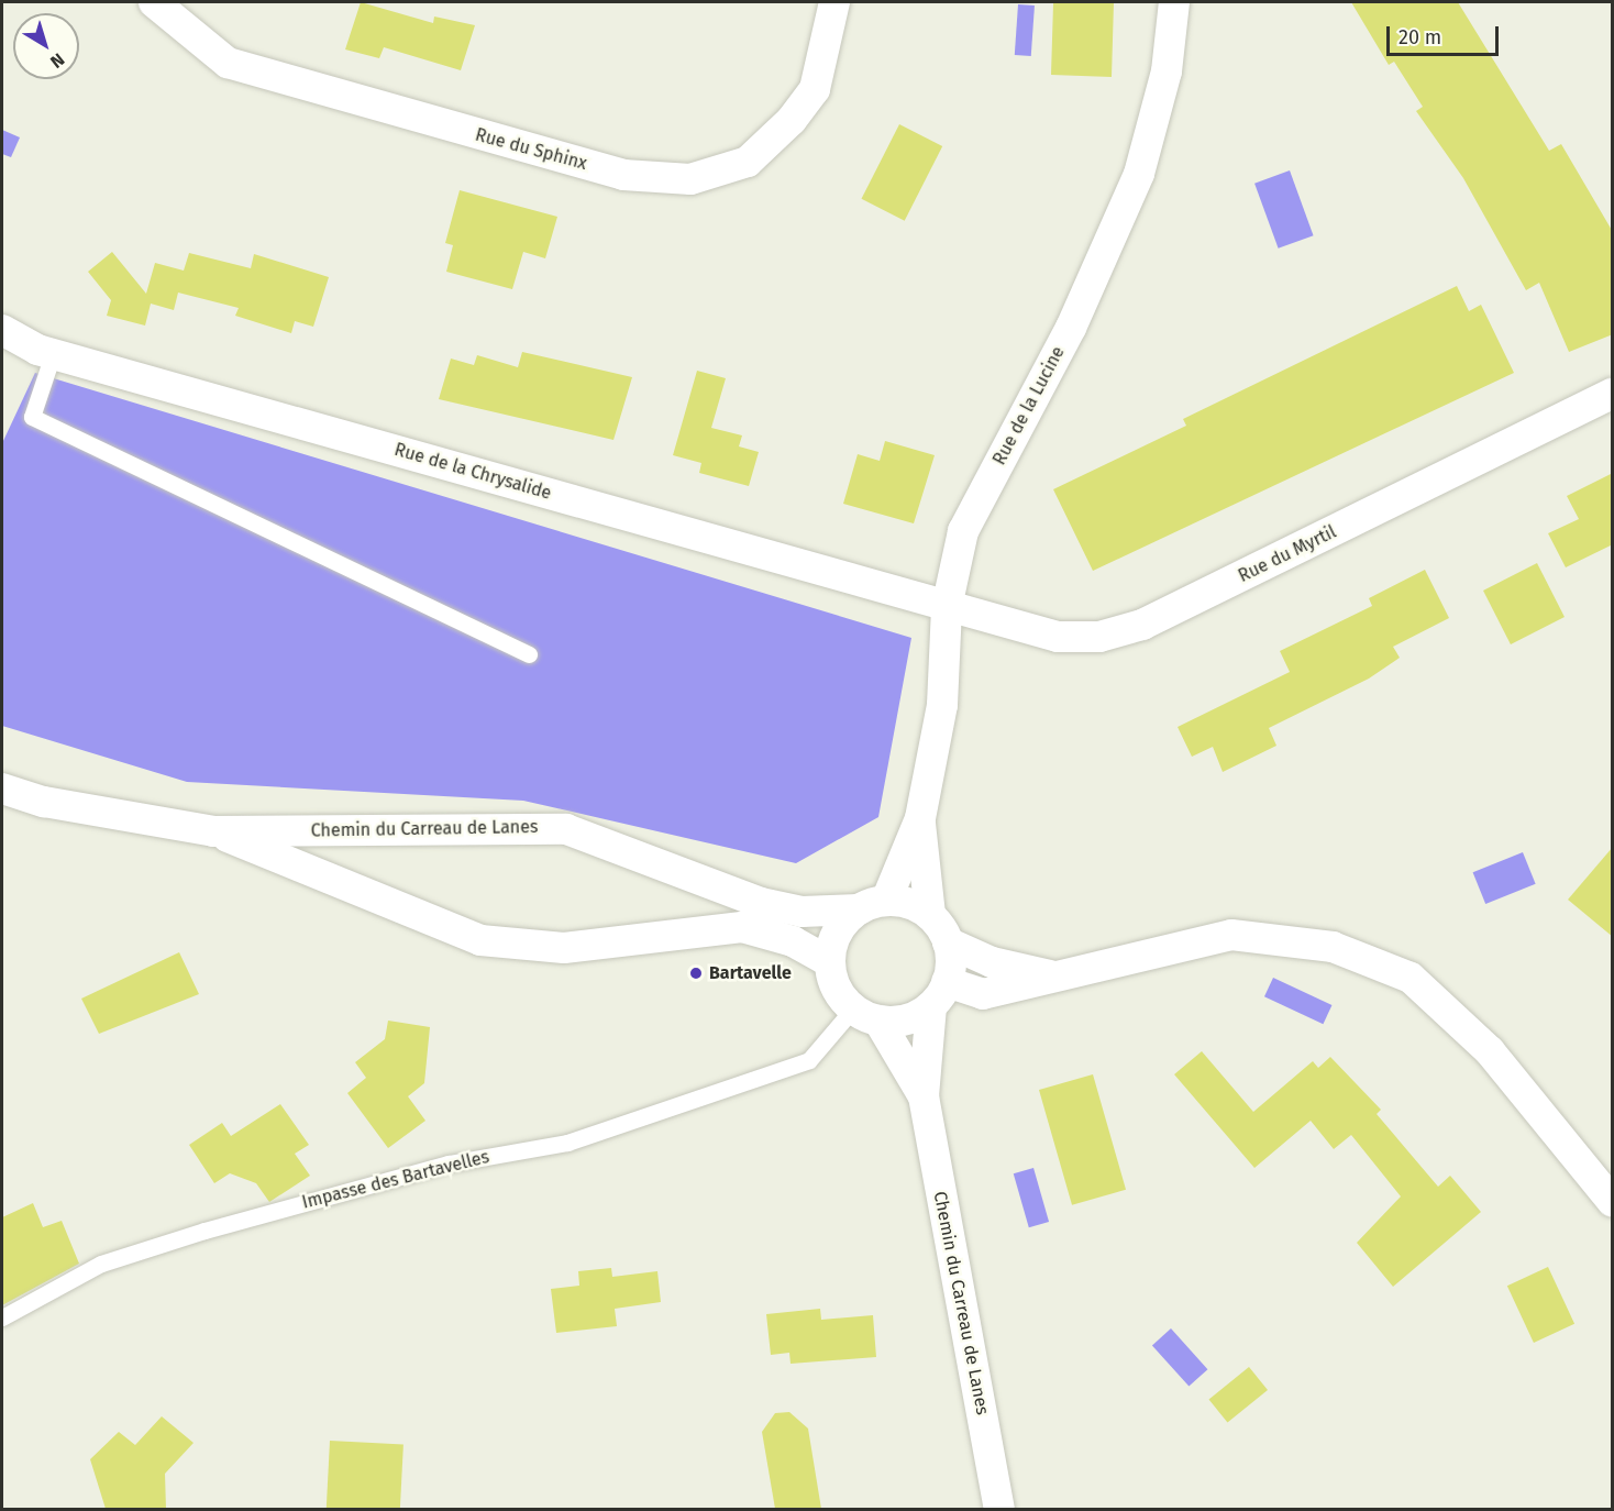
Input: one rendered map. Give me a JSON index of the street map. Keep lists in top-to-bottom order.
{
  "streets": {
    "street": [
      "Rue du Sphinx",
      "Rue de la Lucine",
      "Rue de la Chrysalide",
      "Rue du Myrtil",
      "Chemin du Carreau de Lanes"
    ],
    "lane": ["Impasse des Bartavelles"]
  },
  "crossings": [
    ["Rue de la Lucine", "Rue de la Chrysalide"],
    ["Rue de la Lucine", "Rue du Myrtil"],
    ["Rue de la Lucine", "Chemin du Carreau de Lanes"],
    ["Rue de la Lucine", "Impasse des Bartavelles"],
    ["Rue de la Chrysalide", "Rue du Myrtil"],
    ["Chemin du Carreau de Lanes", "Impasse des Bartavelles"]
  ],
  "places": ["Bartavelle"],
  "scale_bar": "20 m",
  "north": "bottom right"
}
